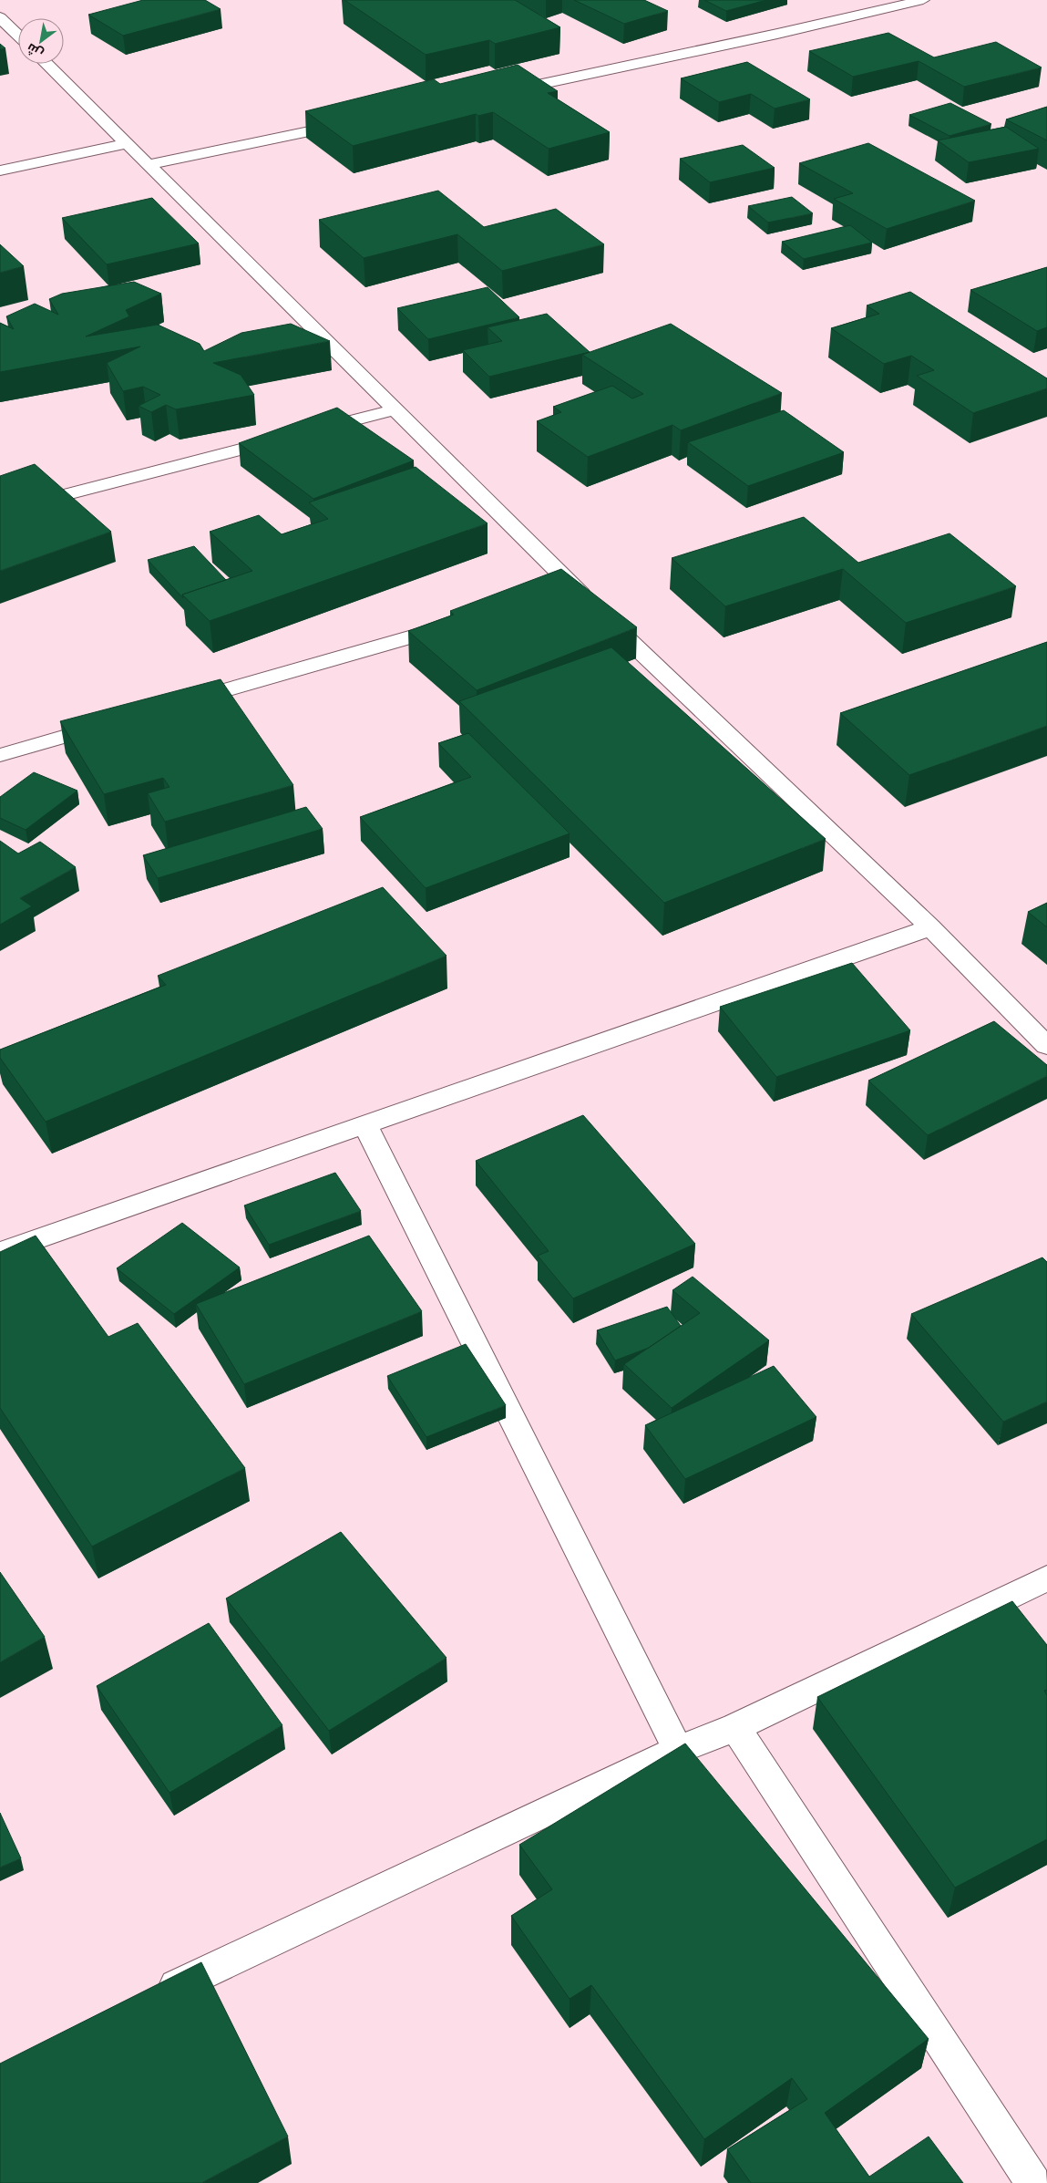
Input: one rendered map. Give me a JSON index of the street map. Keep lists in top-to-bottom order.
{
  "north": "bottom left"
}
